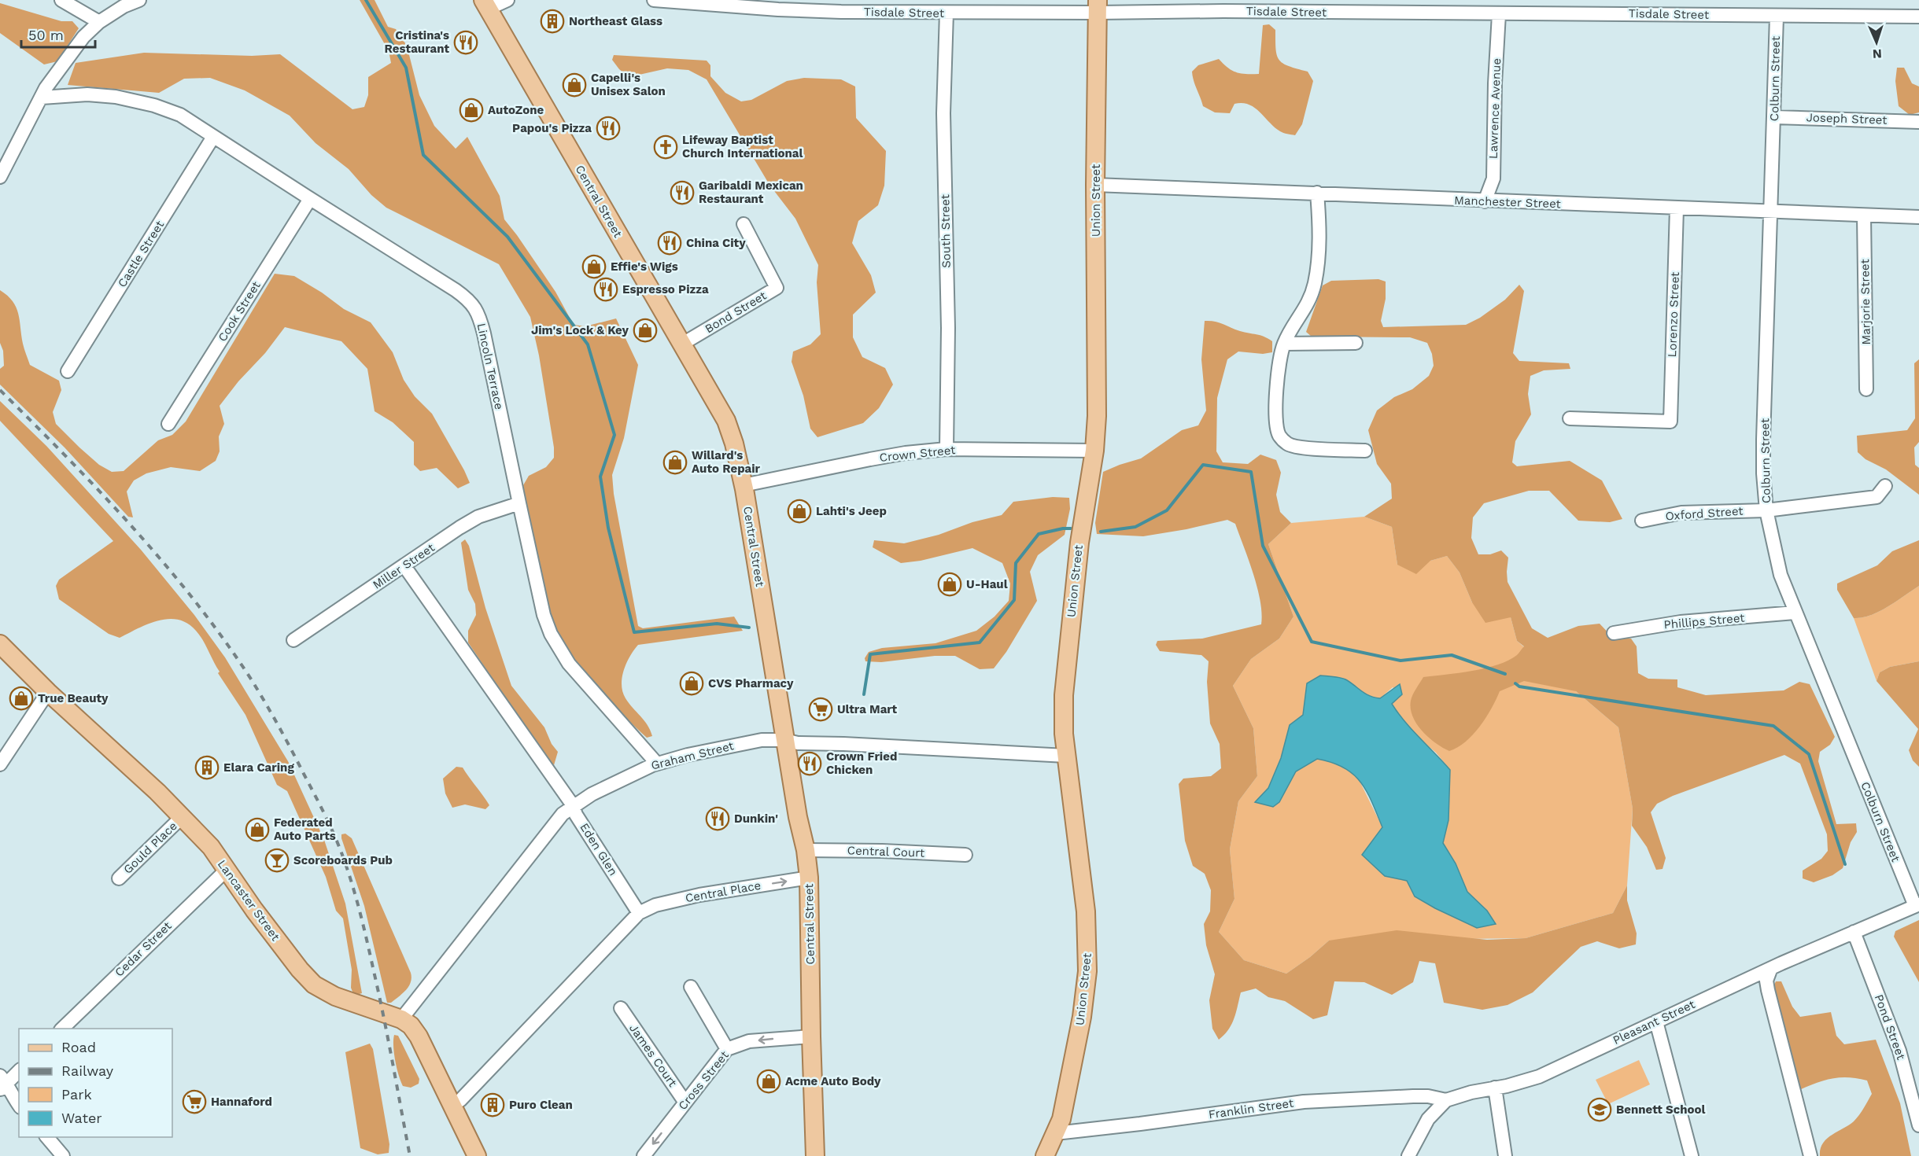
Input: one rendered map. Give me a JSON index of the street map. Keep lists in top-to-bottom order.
{
  "streets": {
    "main road": ["Union Street", "Central Street", "Lancaster Street"],
    "street": [
      "Tisdale Street",
      "Colburn Street",
      "Lawrence Avenue",
      "Joseph Street",
      "Manchester Street",
      "South Street",
      "Castle Street",
      "Marjorie Street",
      "Cook Street",
      "Bond Street",
      "Lorenzo Street",
      "Lincoln Terrace",
      "Crown Street",
      "Oxford Street",
      "Miller Street",
      "Phillips Street",
      "Graham Street",
      "Gould Place",
      "Eden Glen",
      "Central Court",
      "Central Place",
      "Cedar Street",
      "Pleasant Street",
      "Pond Street",
      "James Court",
      "Cross Street",
      "Franklin Street"
    ]
  },
  "crossings": [
    ["Tisdale Street", "Colburn Street"],
    ["Tisdale Street", "Lawrence Avenue"],
    ["Tisdale Street", "Union Street"],
    ["Tisdale Street", "South Street"],
    ["Colburn Street", "Joseph Street"],
    ["Colburn Street", "Manchester Street"],
    ["Colburn Street", "Oxford Street"],
    ["Colburn Street", "Phillips Street"],
    ["Colburn Street", "Pleasant Street"],
    ["Lawrence Avenue", "Manchester Street"],
    ["Union Street", "Manchester Street"],
    ["Union Street", "Crown Street"],
    ["Union Street", "Graham Street"],
    ["Union Street", "Franklin Street"],
    ["Central Street", "Bond Street"],
    ["Central Street", "Crown Street"],
    ["Central Street", "Graham Street"],
    ["Central Street", "Central Court"],
    ["Central Street", "Central Place"],
    ["Central Street", "Cross Street"],
    ["Manchester Street", "Marjorie Street"],
    ["Manchester Street", "Lorenzo Street"],
    ["South Street", "Crown Street"],
    ["Castle Street", "Lincoln Terrace"],
    ["Cook Street", "Lincoln Terrace"],
    ["Lincoln Terrace", "Miller Street"],
    ["Lincoln Terrace", "Graham Street"],
    ["Miller Street", "Eden Glen"],
    ["Graham Street", "Eden Glen"],
    ["Graham Street", "Lancaster Street"],
    ["Gould Place", "Lancaster Street"],
    ["Eden Glen", "Central Place"],
    ["Lancaster Street", "Cedar Street"],
    ["Pleasant Street", "Pond Street"],
    ["Pleasant Street", "Franklin Street"],
    ["James Court", "Cross Street"]
  ],
  "one_way": ["Central Place", "Cross Street"],
  "places": {
    "building": ["Northeast Glass", "Elara Caring", "Puro Clean"],
    "restaurant": [
      "Cristina's Restaurant",
      "Papou's Pizza",
      "Garibaldi Mexican Restaurant",
      "China City",
      "Espresso Pizza",
      "Crown Fried Chicken",
      "Dunkin'"
    ],
    "shop": [
      "Capelli's Unisex Salon",
      "AutoZone",
      "Effie's Wigs",
      "Jim's Lock & Key",
      "Willard's Auto Repair",
      "Lahti's Jeep",
      "U-Haul",
      "CVS Pharmacy",
      "True Beauty",
      "Federated Auto Parts",
      "Acme Auto Body"
    ],
    "church": ["Lifeway Baptist Church International"],
    "supermarket": ["Ultra Mart", "Hannaford"],
    "bar": ["Scoreboards Pub"],
    "school or university": ["Bennett School"]
  },
  "legend": [
    "Road",
    "Railway",
    "Park",
    "Water"
  ],
  "scale_bar": "50 m",
  "north": "bottom"
}
